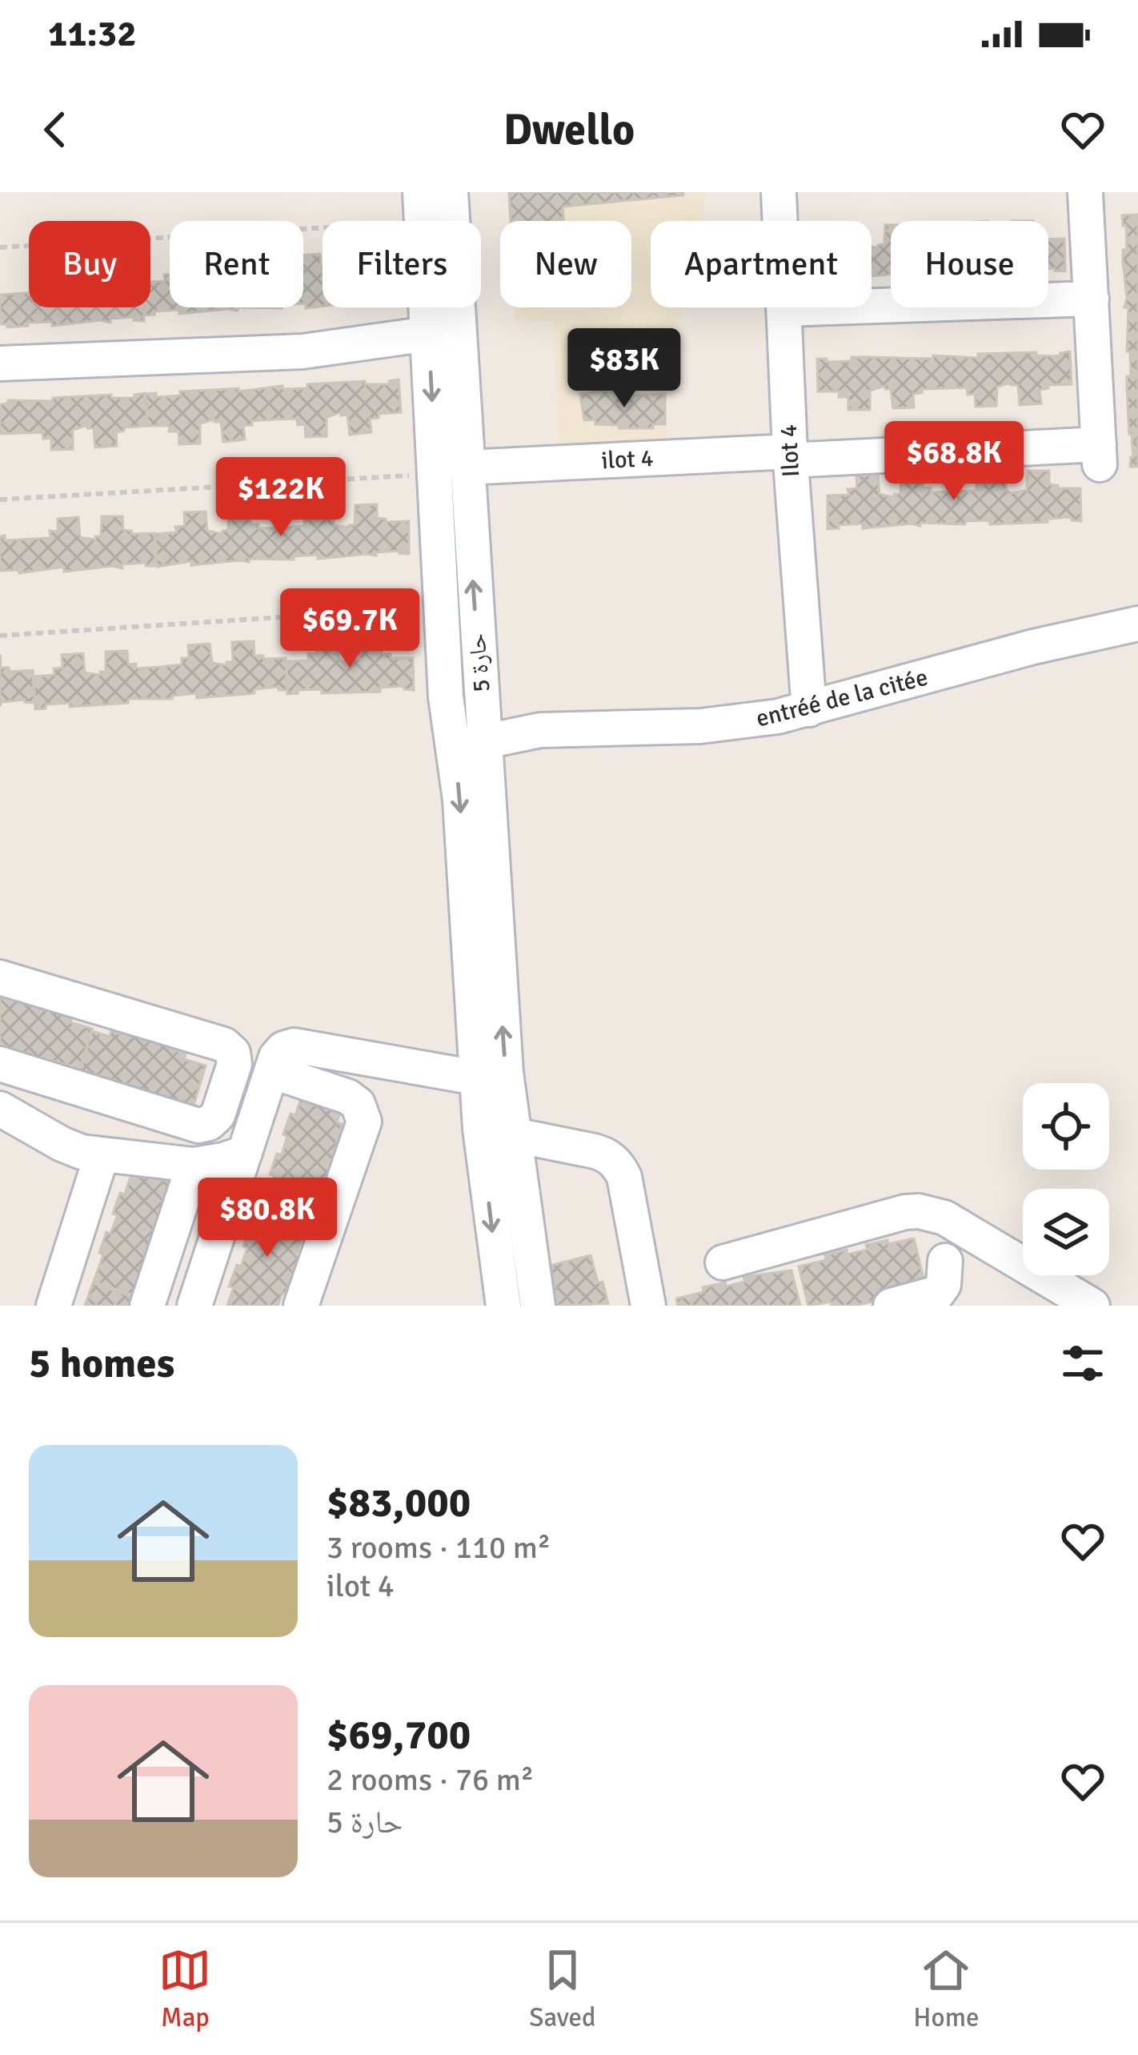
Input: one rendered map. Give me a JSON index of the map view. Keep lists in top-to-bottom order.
{
  "streets": {
    "street": [
      "Ilot 4",
      "ilot 4",
      "حارة 5",
      "entréé de la citée"
    ]
  },
  "crossings": [
    ["Ilot 4", "ilot 4"],
    ["Ilot 4", "entréé de la citée"],
    ["ilot 4", "حارة 5"],
    ["حارة 5", "entréé de la citée"]
  ],
  "page": {
    "status": "11:32",
    "header": "Dwello",
    "chip": [
      "Buy",
      "Rent",
      "Filters",
      "New",
      "Apartment",
      "House"
    ],
    "price": [
      "$83K",
      "$68.8K",
      "$122K",
      "$69.7K",
      "$80.8K"
    ],
    "heading": "5 homes",
    "list": [
      {
        "name": "$83,000",
        "note": "3 rooms · 110 m² · ilot 4"
      },
      {
        "name": "$69,700",
        "note": "2 rooms · 76 m² · حارة 5"
      }
    ],
    "tabs": ["Map", "Saved", "Home"]
  }
}
